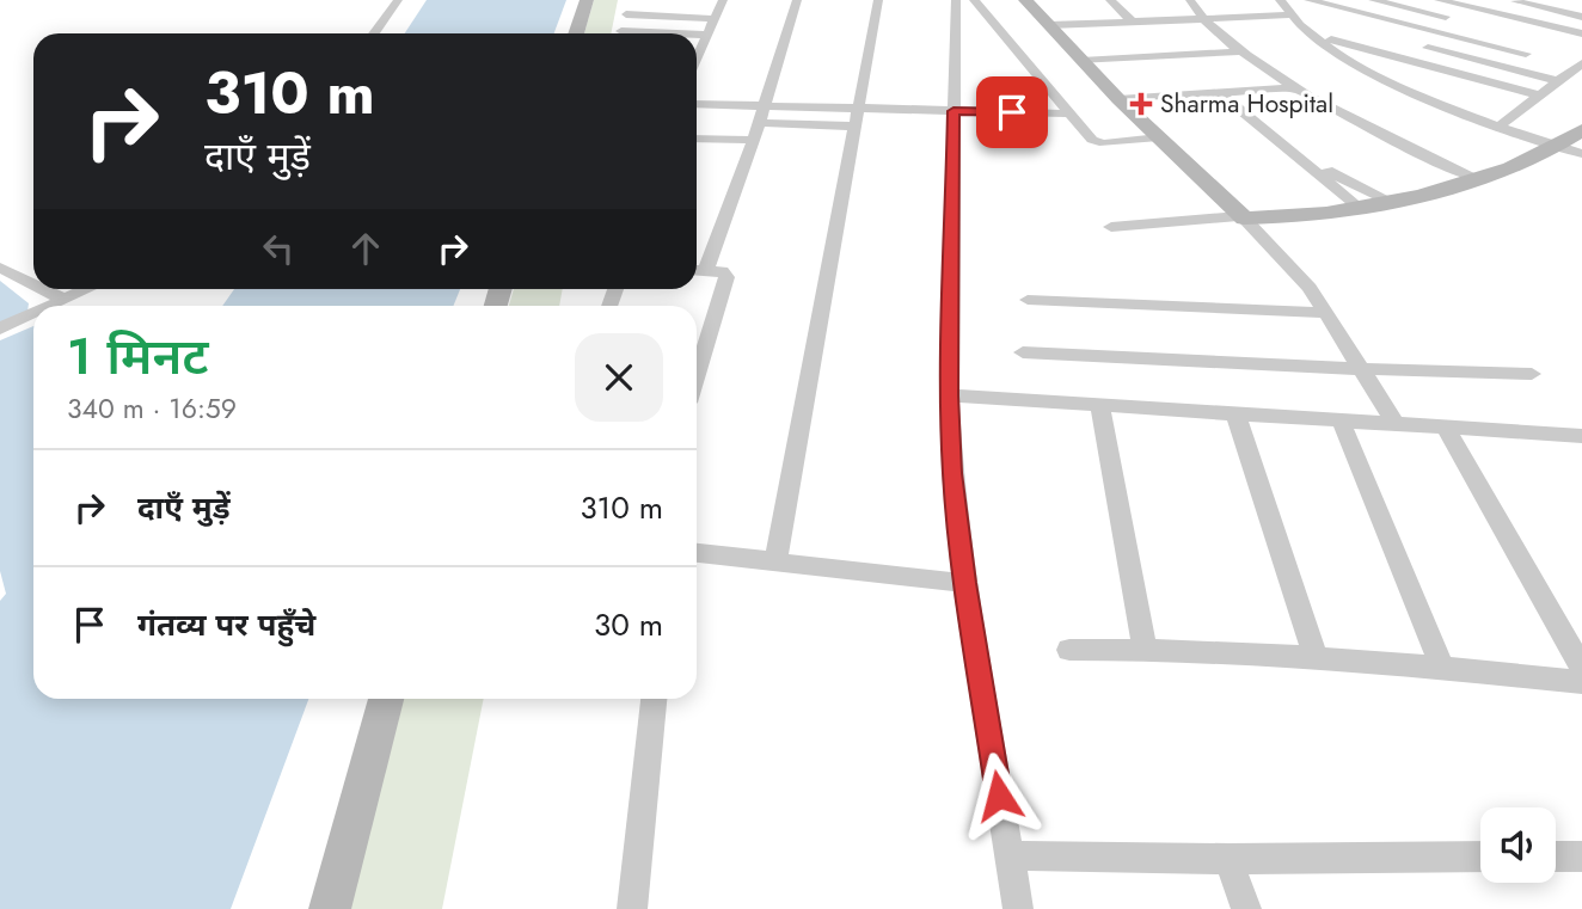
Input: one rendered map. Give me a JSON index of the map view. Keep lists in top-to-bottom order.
{
  "places": {
    "health": ["Sharma Hospital"]
  },
  "page": {
    "turn": ["310 m", "दाएँ मुड़ें"],
    "heading": ["1 मिनट", "340 m · 16:59"],
    "list": [
      {
        "name": "दाएँ मुड़ें",
        "value": "310 m"
      },
      {
        "name": "गंतव्य पर पहुँचे",
        "value": "30 m"
      }
    ]
  }
}
